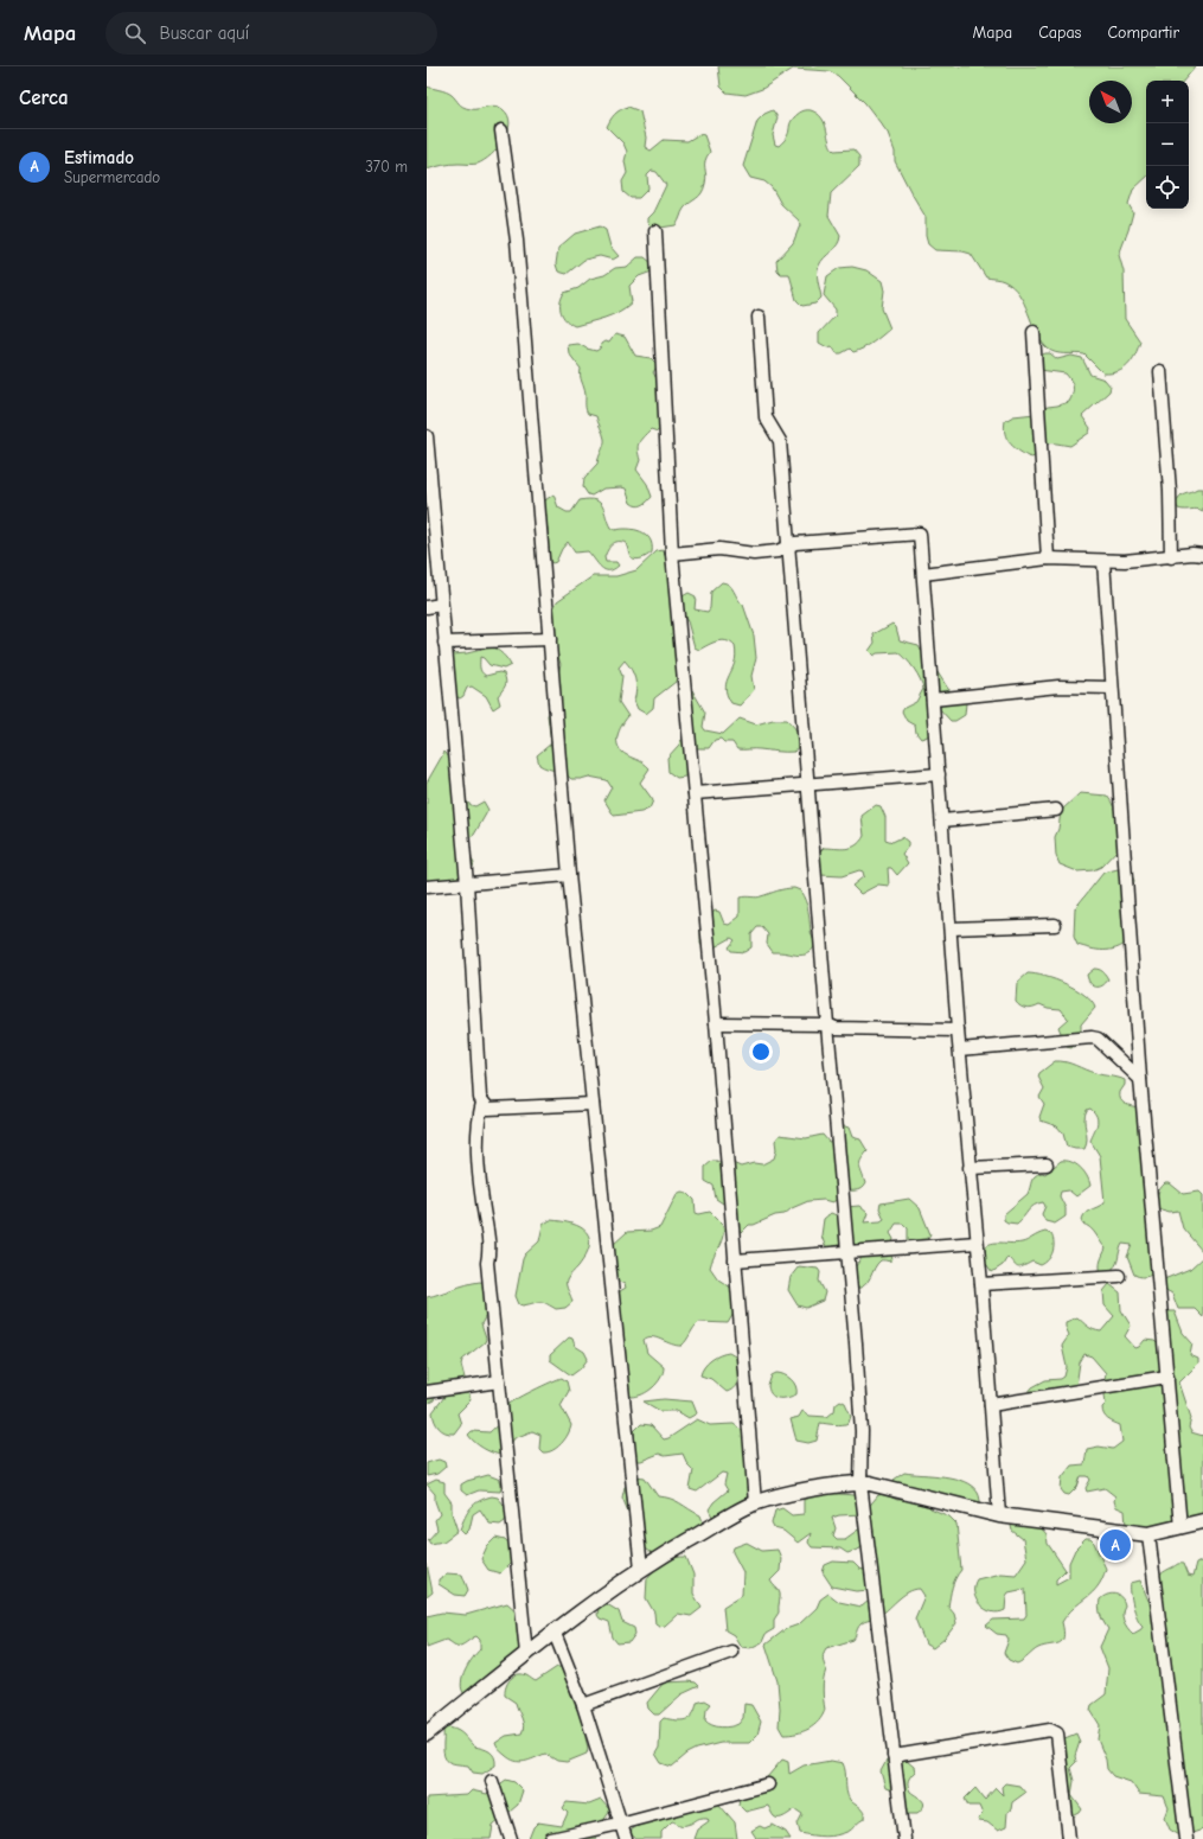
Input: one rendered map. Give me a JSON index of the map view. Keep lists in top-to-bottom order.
{
  "north": "top left",
  "page": {
    "header": "Mapa",
    "search": "Buscar aquí",
    "nav": ["Mapa", "Capas", "Compartir"],
    "heading": "Cerca",
    "map_buttons": ["+", "−"],
    "list": [
      {
        "mark": "A",
        "name": "Estimado",
        "note": "Supermercado",
        "value": "370 m"
      }
    ],
    "pins": "A"
  }
}
